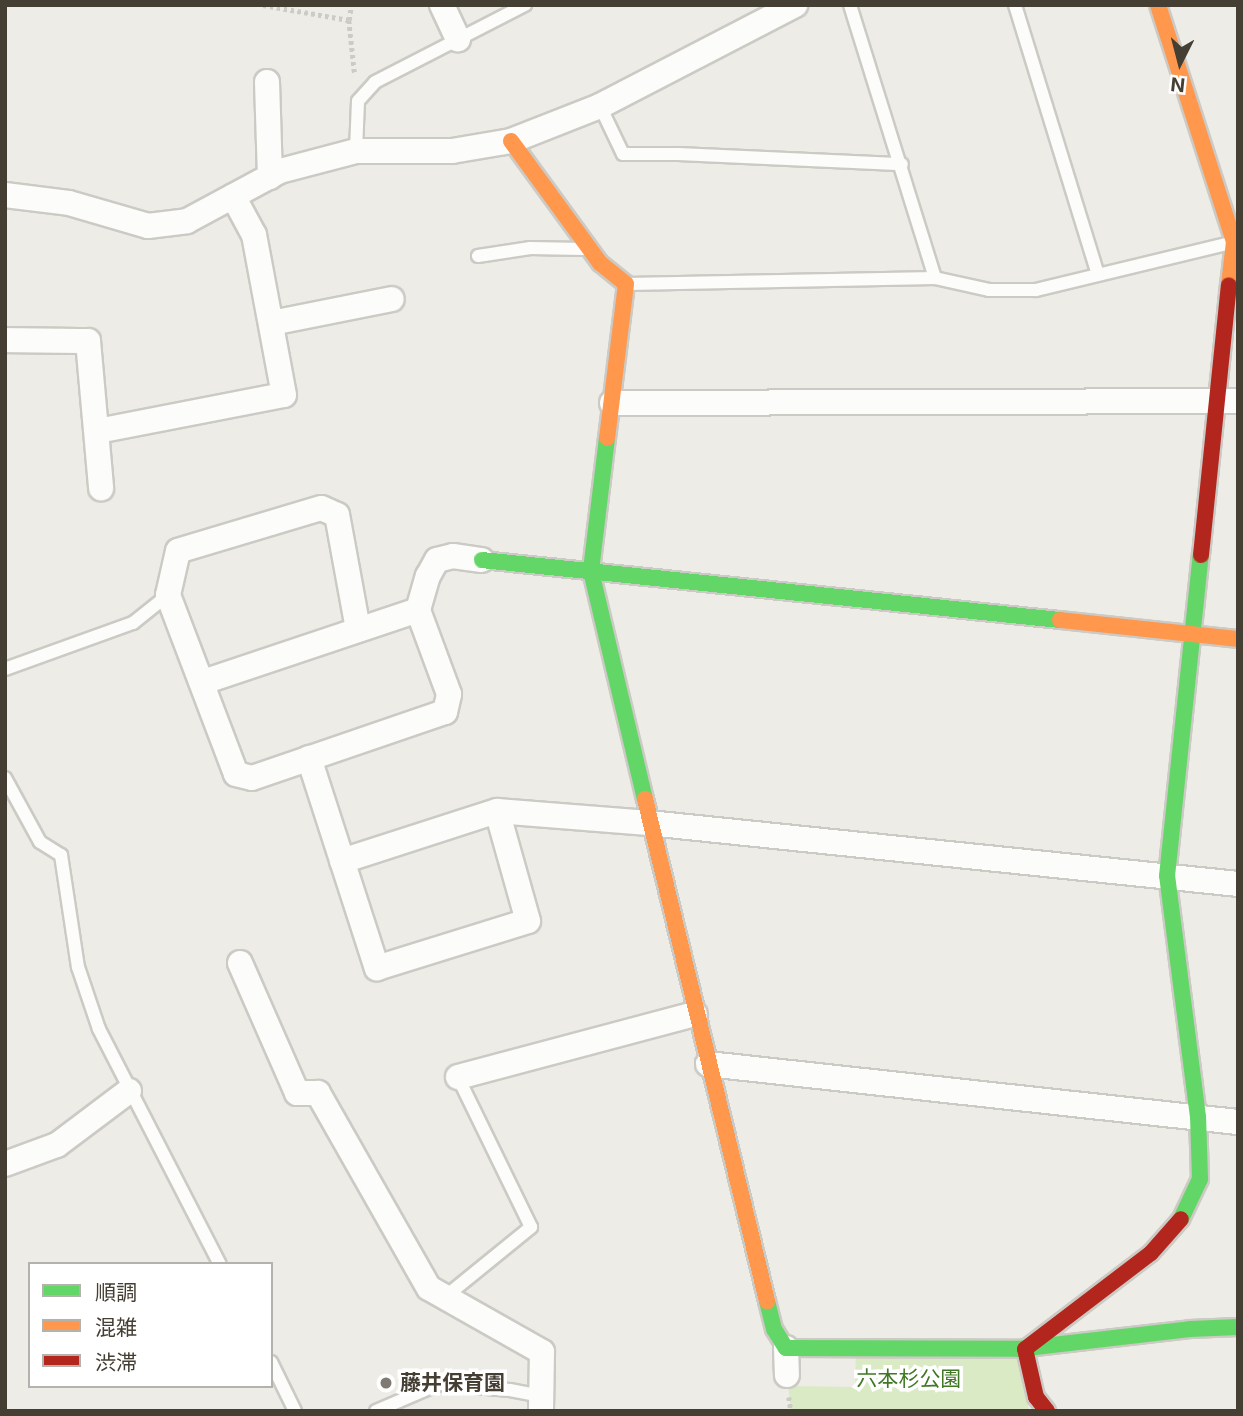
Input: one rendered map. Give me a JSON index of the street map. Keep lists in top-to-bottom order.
{
  "parks": ["六本杉公園"],
  "places": ["藤井保育園"],
  "legend": ["順調", "混雑", "渋滞"],
  "north": "bottom"
}
